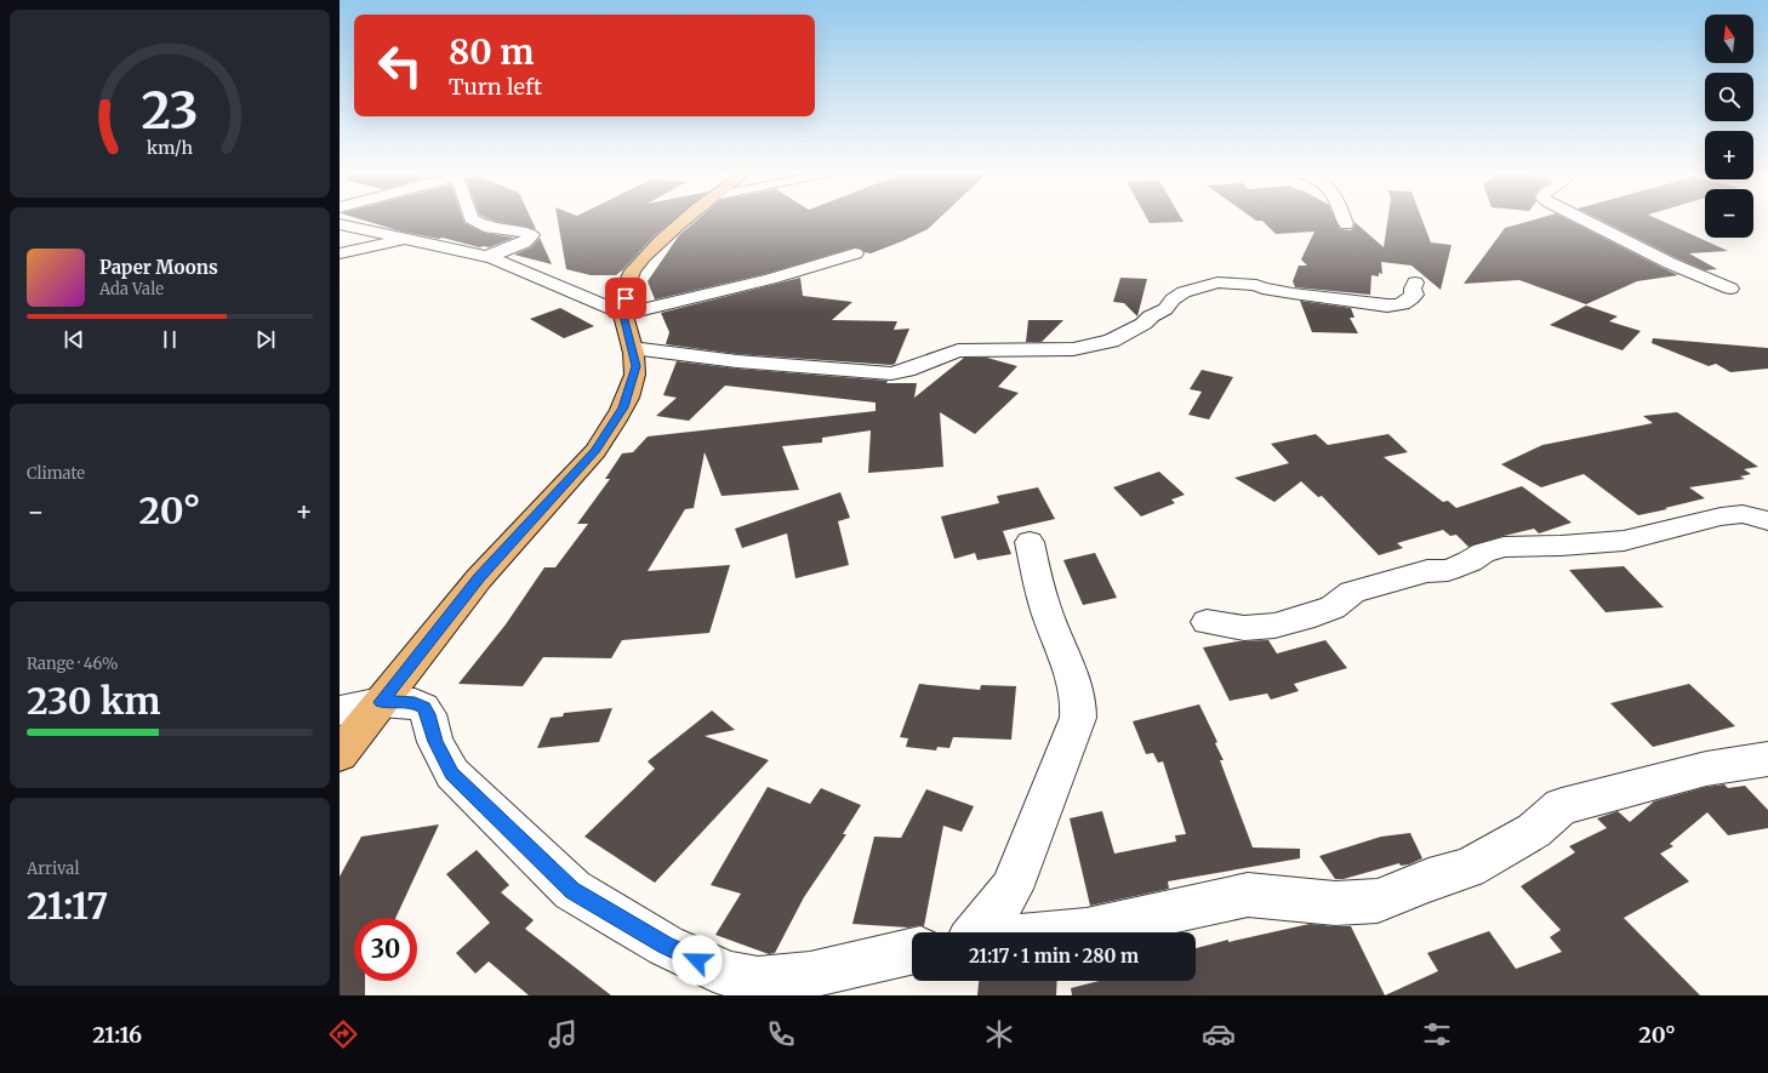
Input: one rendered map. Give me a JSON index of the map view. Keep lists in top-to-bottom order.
{
  "north": "top",
  "page": {
    "map_buttons": ["+", "−"],
    "turn": ["80 m", "Turn left"],
    "song": ["Paper Moons", "Ada Vale"],
    "tile": [
      "Climate",
      ["Range · 46%", "230 km"],
      ["Arrival", "21:17"]
    ],
    "heat": ["−", "20°", "+"],
    "limit": "30",
    "trip": "21:17 · 1 min · 280 m",
    "tabs": ["21:16", "20°"],
    "gauge": ["23", "km/h"]
  }
}
